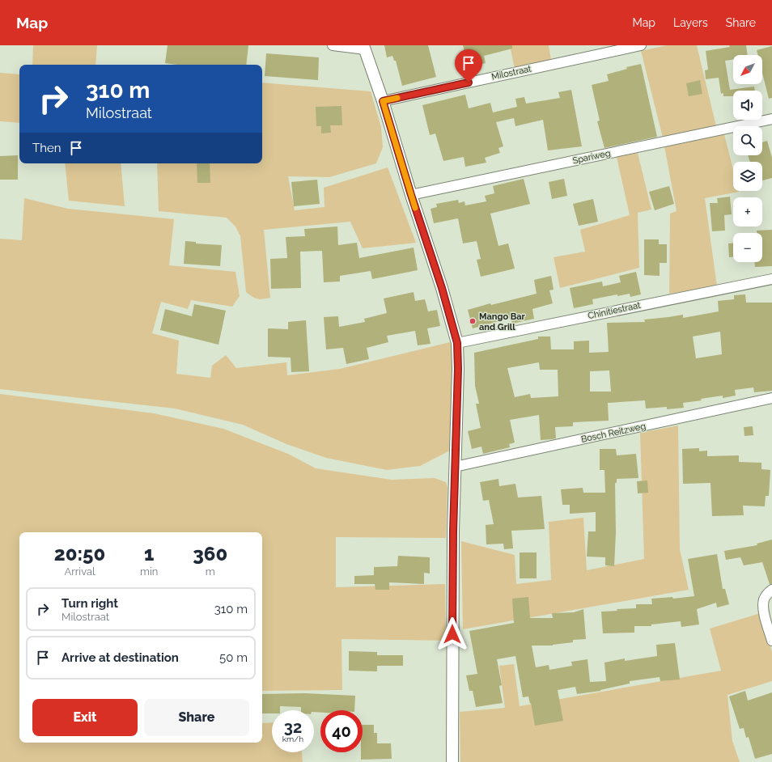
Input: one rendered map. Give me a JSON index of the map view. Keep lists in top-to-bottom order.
{
  "streets": {
    "street": [
      "Milostraat",
      "Spariweg",
      "Chinitiestraat",
      "Bosch Reitzweg"
    ]
  },
  "places": ["Mango Bar and Grill"],
  "north": "bottom left",
  "page": {
    "header": "Map",
    "nav": ["Map", "Layers", "Share"],
    "map_buttons": ["+", "−"],
    "turn": ["310 m", "Milostraat"],
    "then": "Then",
    "eta": [
      "20:50",
      "Arrival",
      "1",
      "min",
      "360",
      "m"
    ],
    "list": [
      {
        "name": "Turn right",
        "note": "Milostraat",
        "value": "310 m"
      },
      {
        "name": "Arrive at destination",
        "value": "50 m"
      }
    ],
    "buttons": ["Exit", "Share"],
    "speed": "32 km/h",
    "limit": "40"
  }
}
